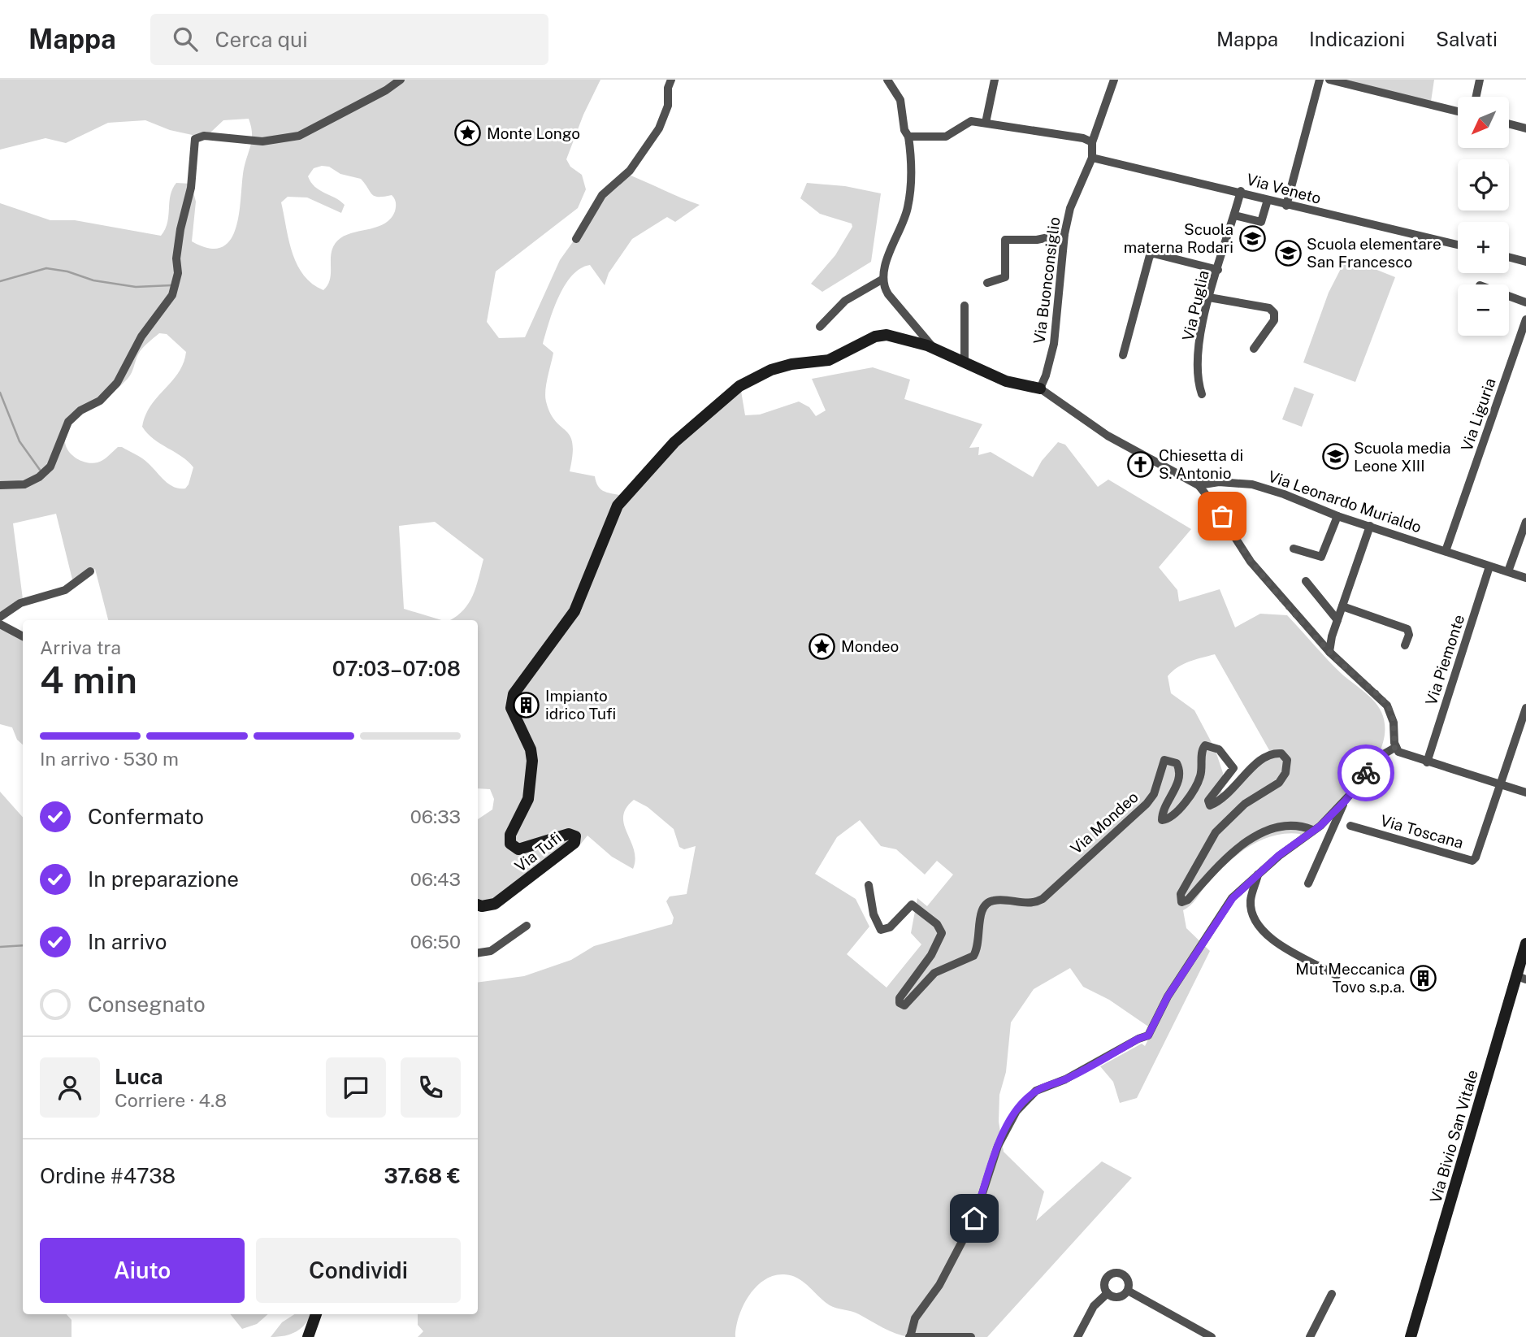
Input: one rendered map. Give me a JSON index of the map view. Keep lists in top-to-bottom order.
{
  "streets": {
    "street": [
      "Via Veneto",
      "Via Buonconsiglio",
      "Via Puglia",
      "Via Liguria",
      "Via Leonardo Murialdo",
      "Via Piemonte",
      "Via Mondeo",
      "Via Toscana",
      "Via Tufi",
      "Via Bivio San Vitale"
    ]
  },
  "crossings": [
    ["Via Veneto", "Via Buonconsiglio"],
    ["Via Veneto", "Via Puglia"],
    ["Via Liguria", "Via Leonardo Murialdo"],
    ["Via Leonardo Murialdo", "Via Piemonte"]
  ],
  "places": {
    "place": ["Monte Longo", "Mondeo"],
    "school or university": ["Scuola materna Rodari", "Scuola elementare San Francesco", "Scuola media Leone XIII"],
    "church": ["Chiesetta di S. Antonio"],
    "building": ["Impianto idrico Tufi", "Mut Meccanica Tovo s.p.a."]
  },
  "north": "bottom left",
  "page": {
    "header": "Mappa",
    "search": "Cerca qui",
    "nav": ["Mappa", "Indicazioni", "Salvati"],
    "map_buttons": ["+", "−"],
    "heading": ["4 min", "Arriva tra", "07:03–07:08"],
    "panel": [
      "Luca",
      "Corriere · 4.8",
      "Ordine #4738",
      "37.68 €"
    ],
    "bar": "In arrivo · 530 m",
    "list": [
      ["Confermato", "06:33"],
      ["In preparazione", "06:43"],
      ["In arrivo", "06:50"],
      "Consegnato"
    ],
    "buttons": ["Aiuto", "Condividi"]
  }
}
